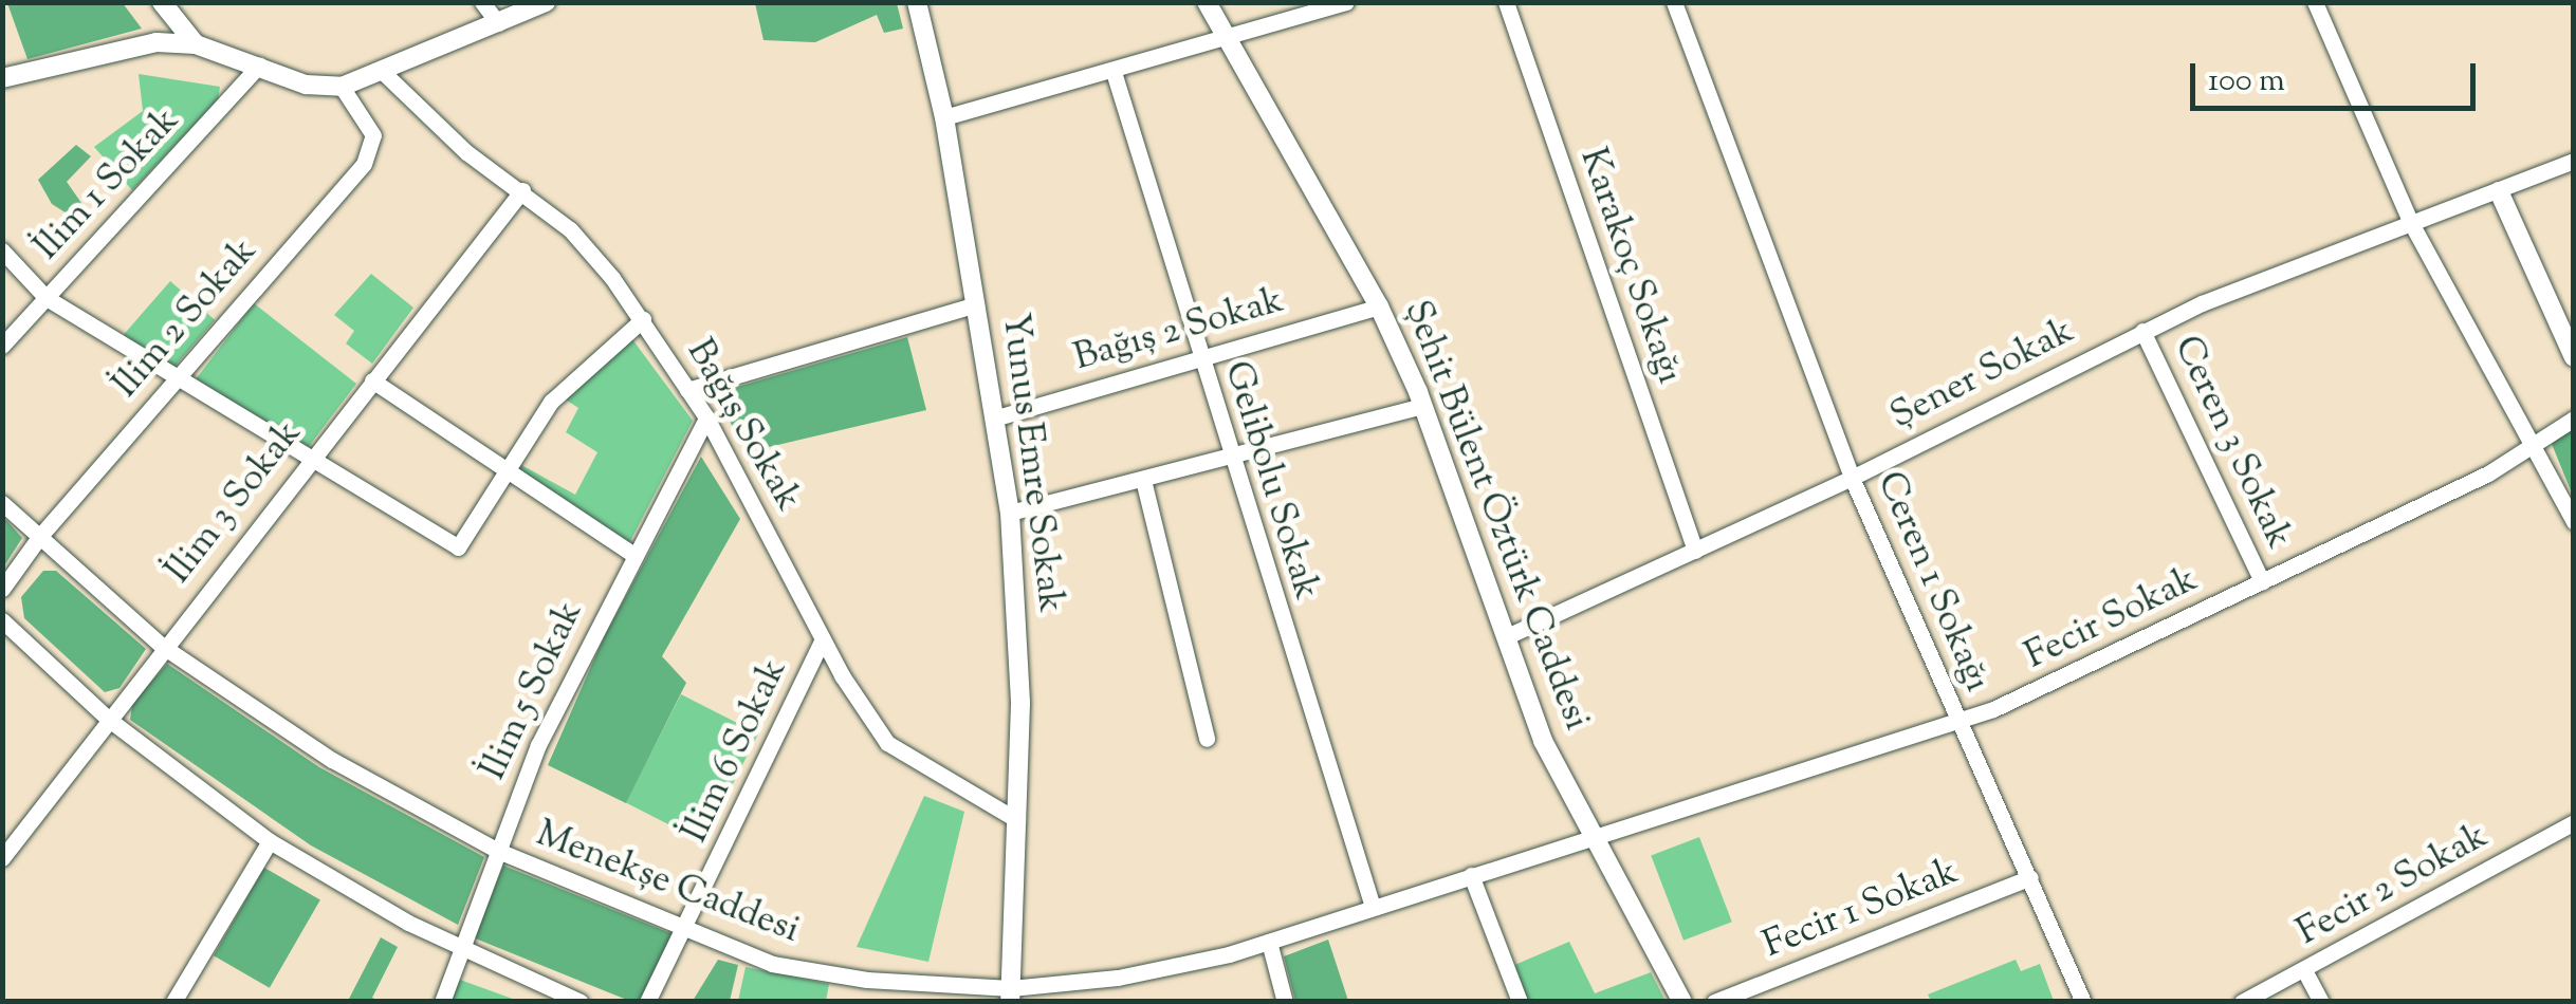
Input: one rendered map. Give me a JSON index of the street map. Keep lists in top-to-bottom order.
{
  "streets": {
    "street": [
      "İlim 1 Sokak",
      "Karakoç Sokağı",
      "İlim 2 Sokak",
      "Bağış 2 Sokak",
      "Şener Sokak",
      "Bağış Sokak",
      "Ceren 3 Sokak",
      "Yunus Emre Sokak",
      "Gelibolu Sokak",
      "İlim 3 Sokak",
      "Şehit Bülent Öztürk Caddesi",
      "Ceren 1 Sokağı",
      "Fecir Sokak",
      "İlim 5 Sokak",
      "İlim 6 Sokak",
      "Menekşe Caddesi",
      "Fecir 2 Sokak",
      "Fecir 1 Sokak"
    ]
  },
  "crossings": [
    ["Karakoç Sokağı", "Şener Sokak"],
    ["İlim 2 Sokak", "Menekşe Caddesi"],
    ["Bağış 2 Sokak", "Yunus Emre Sokak"],
    ["Bağış 2 Sokak", "Gelibolu Sokak"],
    ["Bağış 2 Sokak", "Şehit Bülent Öztürk Caddesi"],
    ["Şener Sokak", "Ceren 3 Sokak"],
    ["Şener Sokak", "Şehit Bülent Öztürk Caddesi"],
    ["Şener Sokak", "Ceren 1 Sokağı"],
    ["Bağış Sokak", "Yunus Emre Sokak"],
    ["Bağış Sokak", "İlim 3 Sokak"],
    ["Bağış Sokak", "İlim 5 Sokak"],
    ["Bağış Sokak", "İlim 6 Sokak"],
    ["Ceren 3 Sokak", "Fecir Sokak"],
    ["Yunus Emre Sokak", "Menekşe Caddesi"],
    ["Gelibolu Sokak", "Menekşe Caddesi"],
    ["İlim 3 Sokak", "Menekşe Caddesi"],
    ["Şehit Bülent Öztürk Caddesi", "Fecir Sokak"],
    ["Şehit Bülent Öztürk Caddesi", "Menekşe Caddesi"],
    ["Ceren 1 Sokağı", "Fecir Sokak"],
    ["Ceren 1 Sokağı", "Fecir 1 Sokak"],
    ["Fecir Sokak", "Menekşe Caddesi"],
    ["İlim 5 Sokak", "Menekşe Caddesi"],
    ["İlim 6 Sokak", "Menekşe Caddesi"]
  ],
  "scale_bar": "100 m"
}
